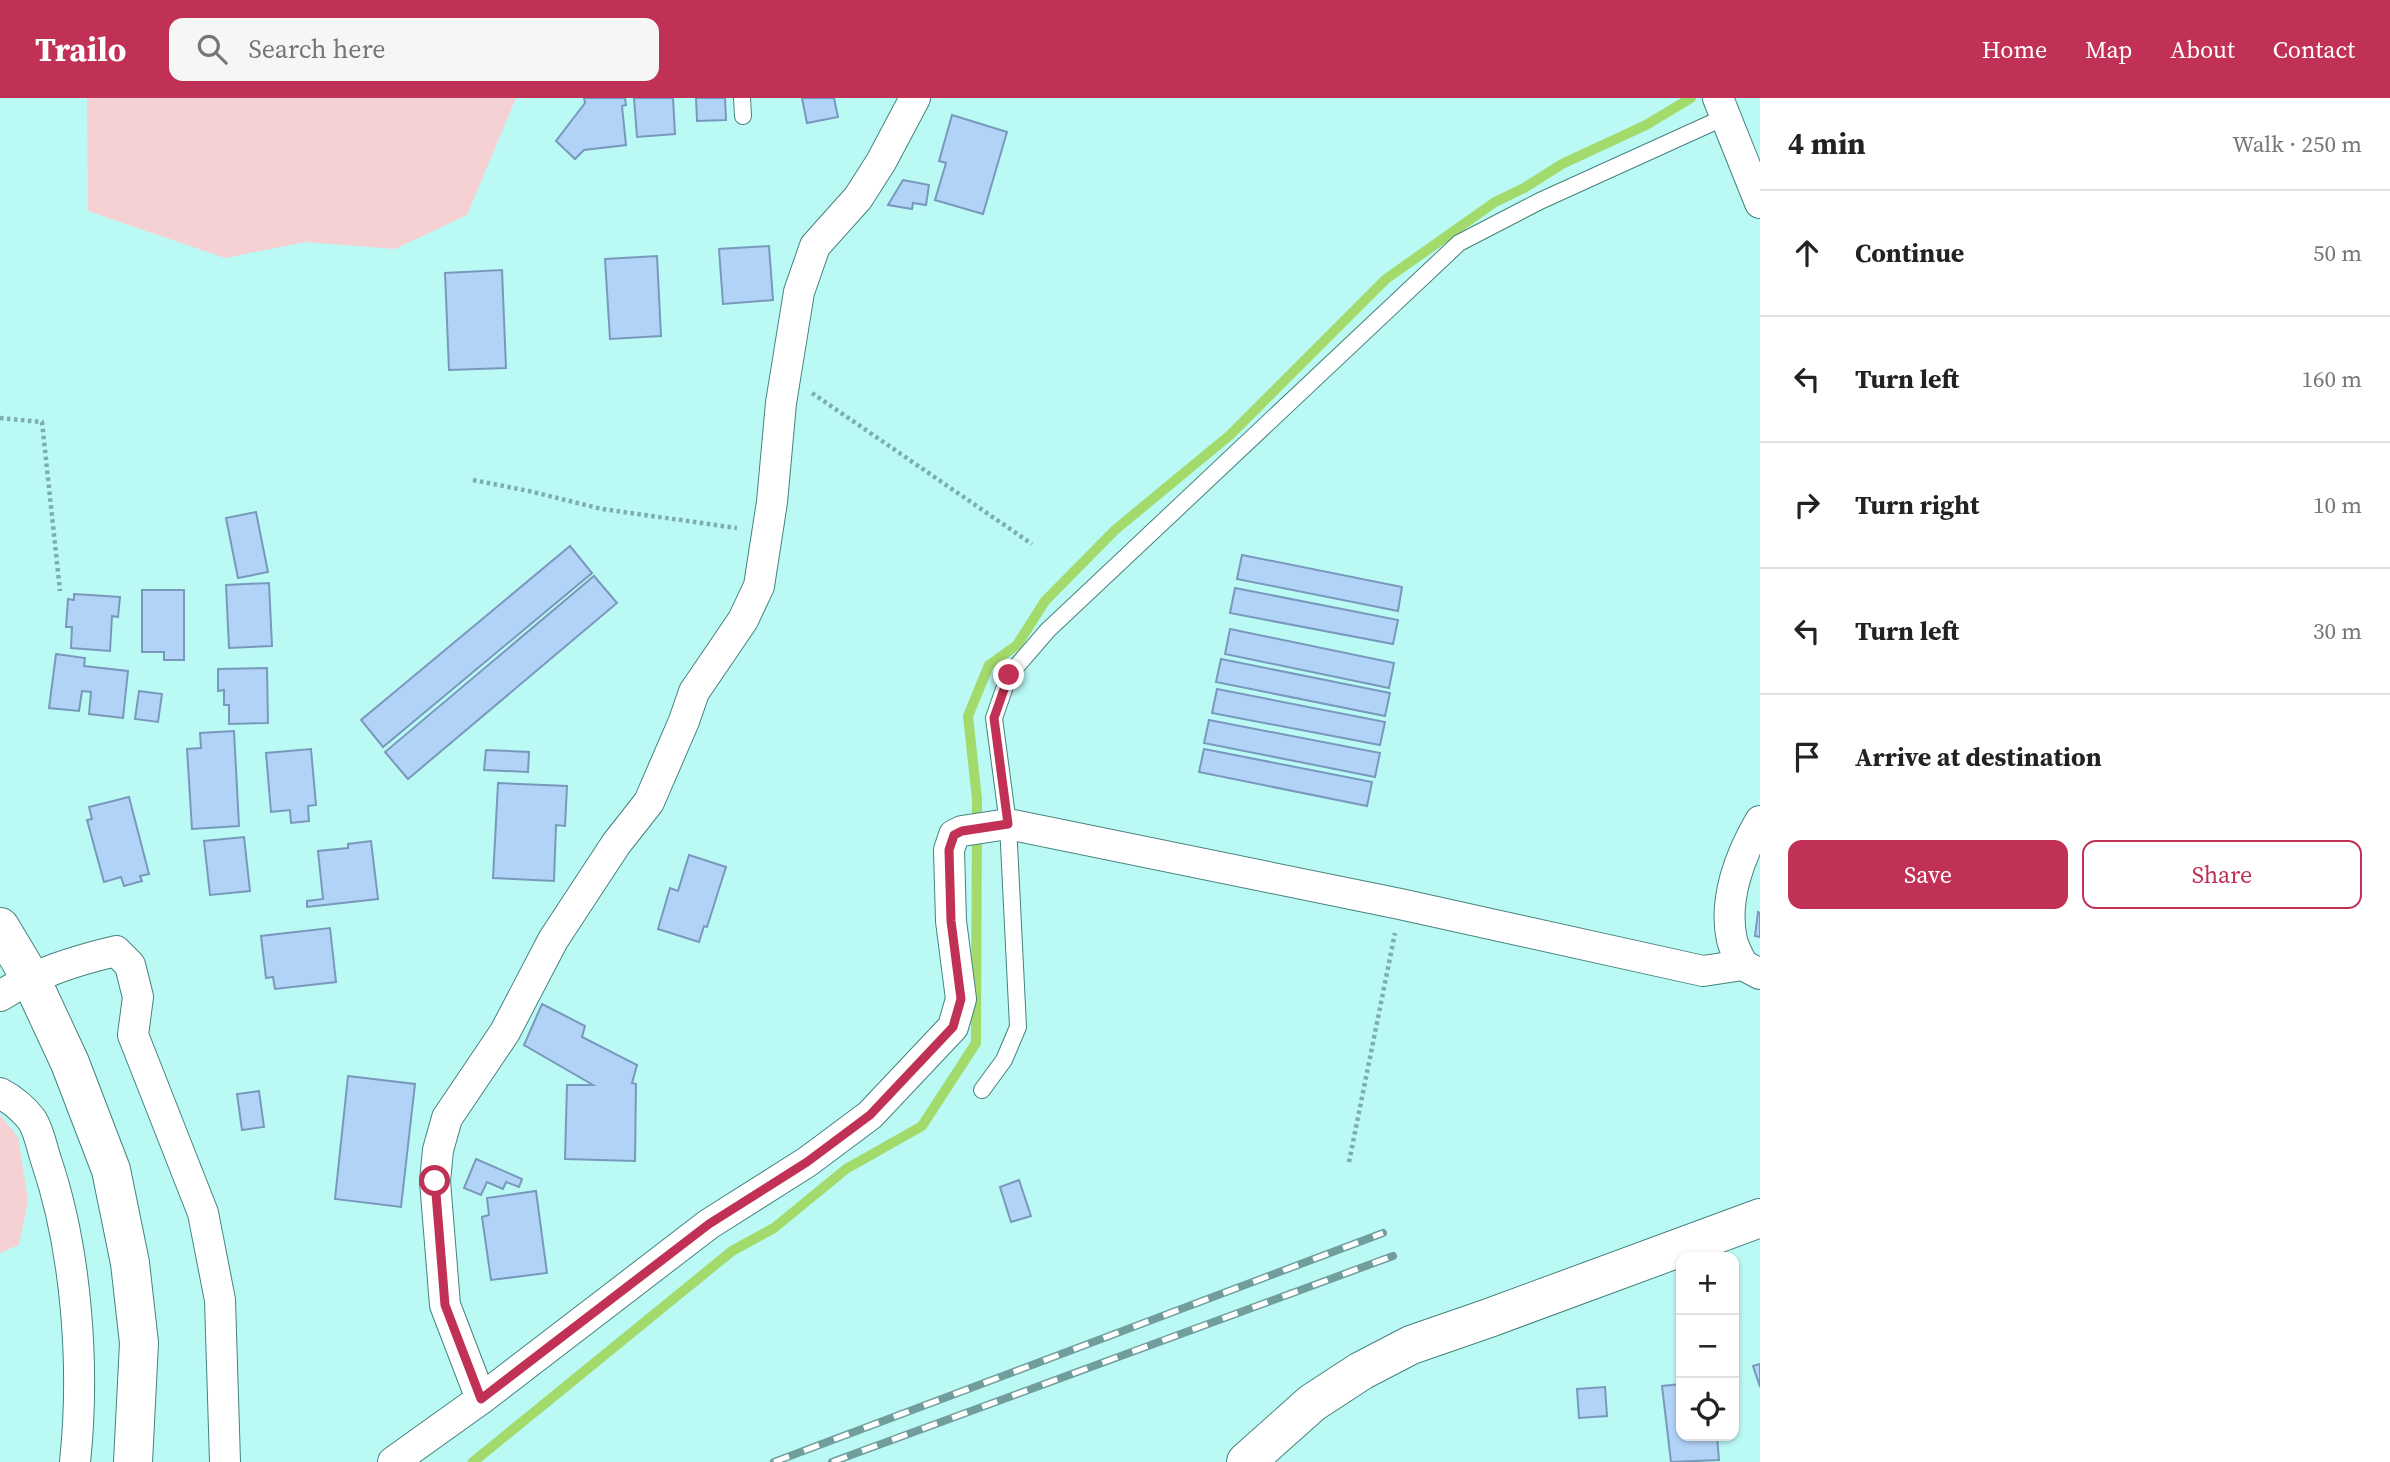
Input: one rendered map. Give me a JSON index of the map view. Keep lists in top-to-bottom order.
{
  "page": {
    "header": "Trailo",
    "search": "Search here",
    "nav": [
      "Home",
      "Map",
      "About",
      "Contact"
    ],
    "heading": ["4 min", "Walk · 250 m"],
    "list": [
      ["Continue", "50 m"],
      ["Turn left", "160 m"],
      ["Turn right", "10 m"],
      ["Turn left", "30 m"],
      "Arrive at destination"
    ],
    "buttons": ["Save", "Share"],
    "map_buttons": ["+", "−"]
  }
}
